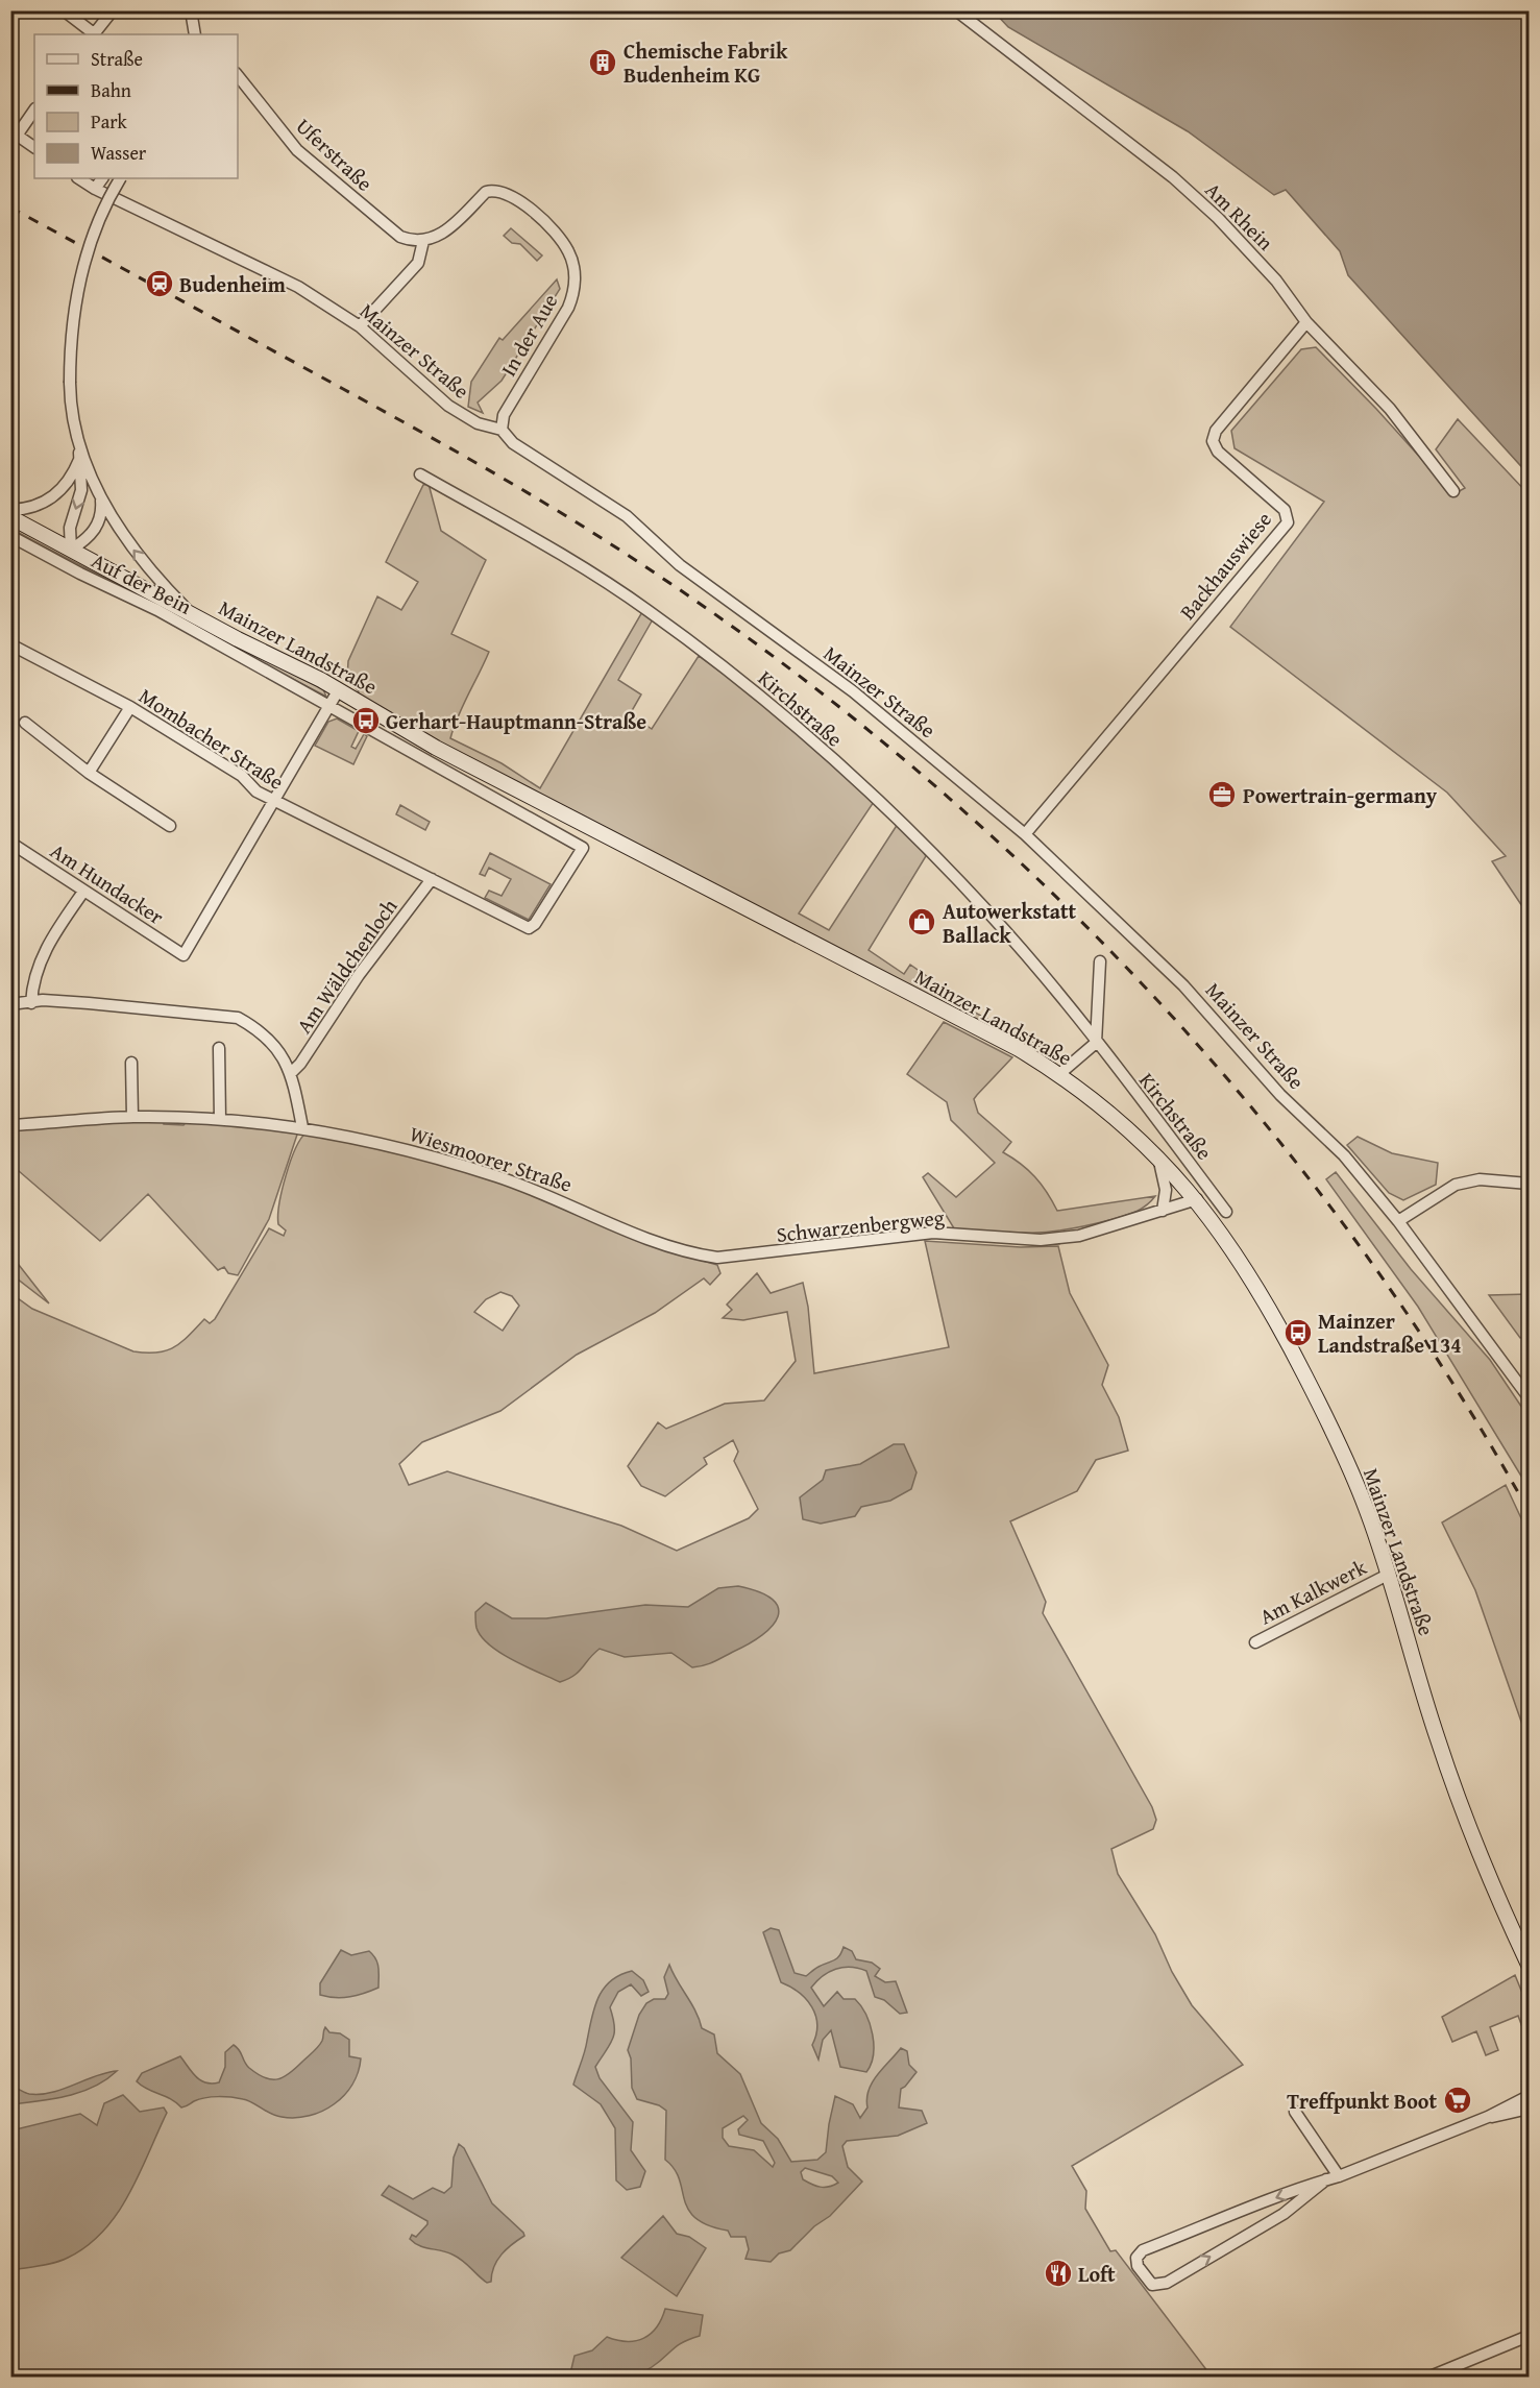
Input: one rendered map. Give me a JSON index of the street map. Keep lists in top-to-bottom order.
{
  "streets": {
    "main road": ["Mainzer Landstraße"],
    "street": [
      "Uferstraße",
      "Am Rhein",
      "In der Aue",
      "Mainzer Straße",
      "Backhauswiese",
      "Auf der Bein",
      "Kirchstraße",
      "Mombacher Straße",
      "Am Hundacker",
      "Am Wäldchenloch",
      "Wiesmoorer Straße",
      "Schwarzenbergweg",
      "Am Kalkwerk"
    ]
  },
  "crossings": [
    ["Uferstraße", "In der Aue"],
    ["Am Rhein", "Backhauswiese"],
    ["In der Aue", "Mainzer Straße"],
    ["Mainzer Straße", "Backhauswiese"],
    ["Auf der Bein", "Mombacher Straße"],
    ["Mainzer Landstraße", "Schwarzenbergweg"],
    ["Mainzer Landstraße", "Am Kalkwerk"],
    ["Mombacher Straße", "Am Hundacker"],
    ["Mombacher Straße", "Am Wäldchenloch"],
    ["Wiesmoorer Straße", "Schwarzenbergweg"]
  ],
  "places": {
    "building": ["Chemische Fabrik Budenheim KG"],
    "station": ["Budenheim"],
    "bus stop": ["Gerhart-Hauptmann-Straße", "Mainzer Landstraße 134"],
    "office": ["Powertrain-germany"],
    "shop": ["Autowerkstatt Ballack"],
    "supermarket": ["Treffpunkt Boot"],
    "restaurant": ["Loft"]
  },
  "legend": [
    "Straße",
    "Bahn",
    "Park",
    "Wasser"
  ]
}
